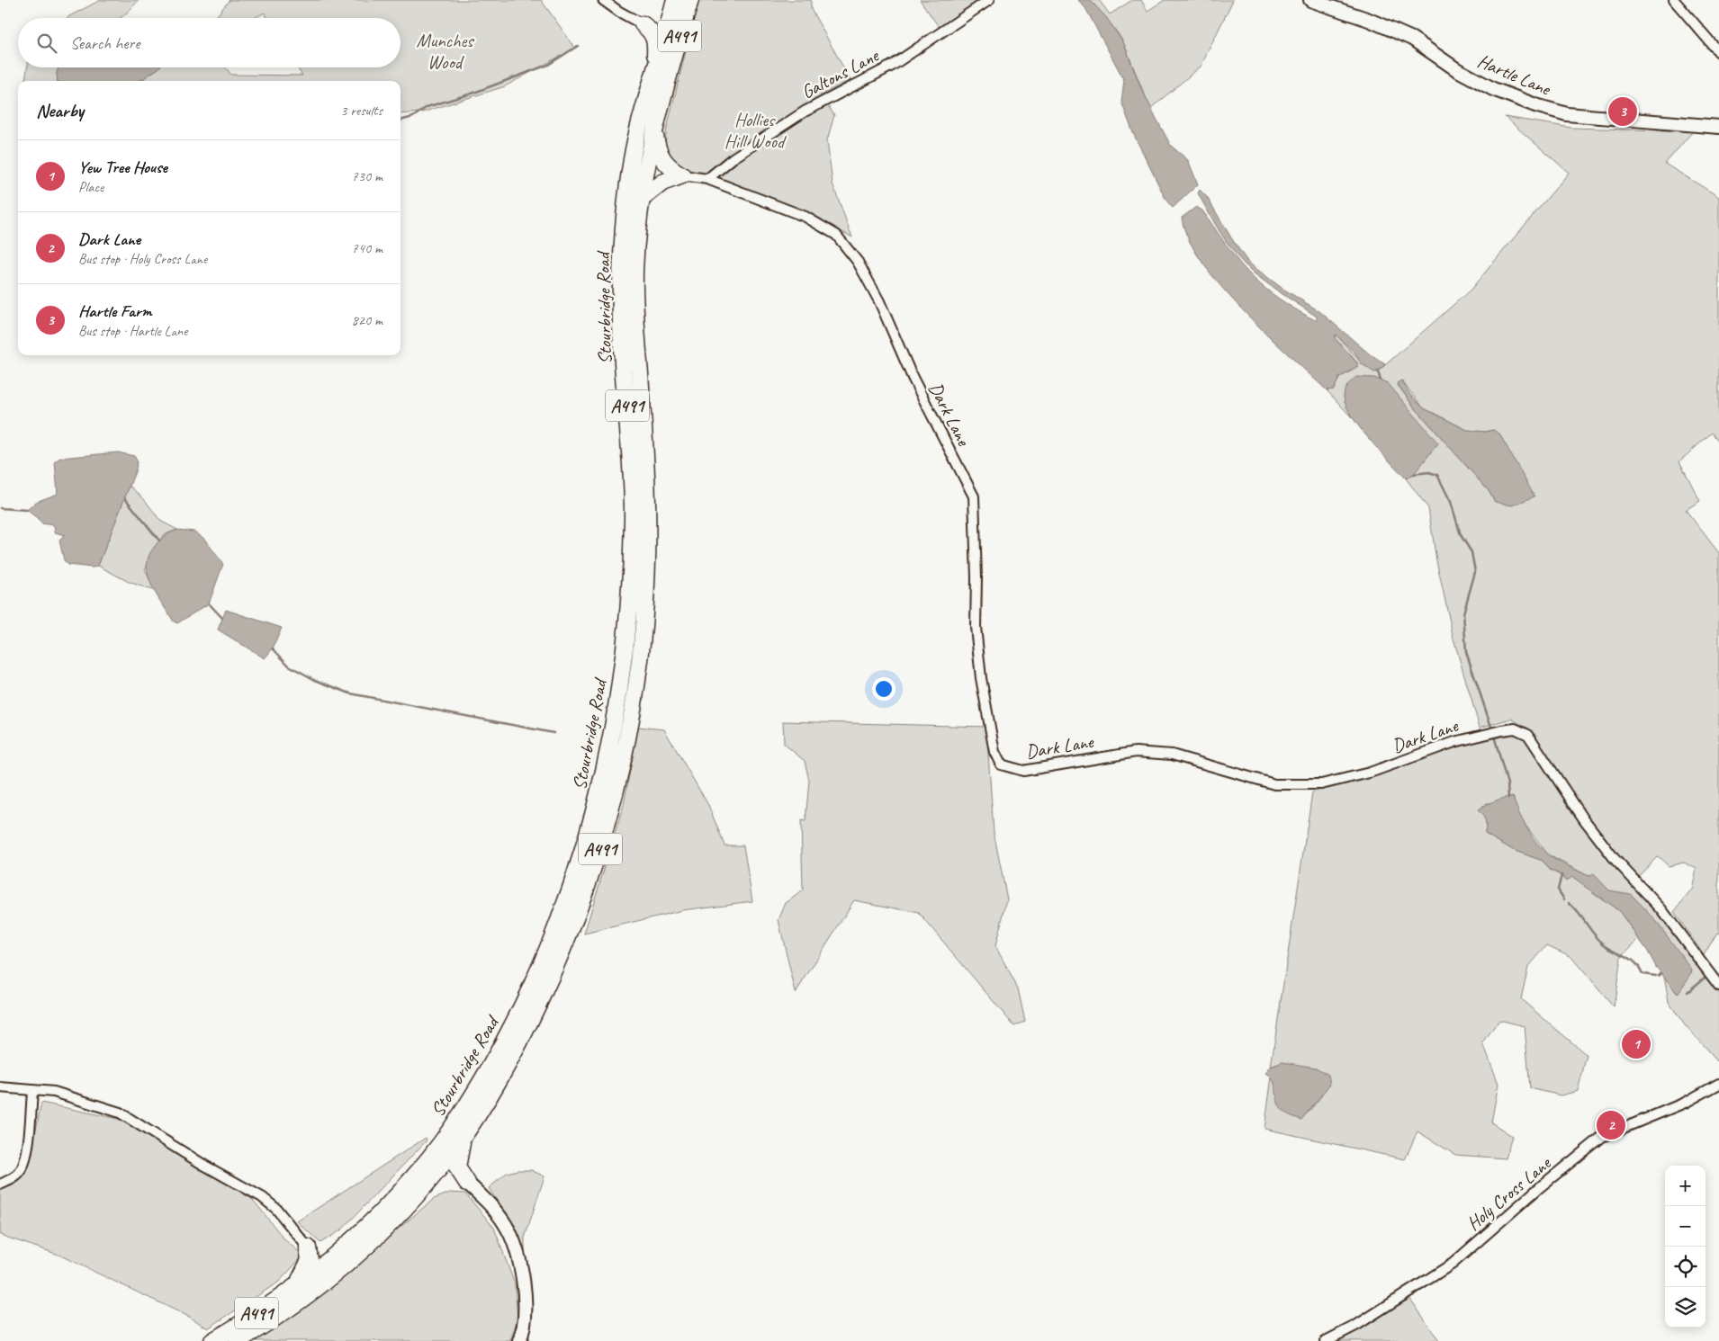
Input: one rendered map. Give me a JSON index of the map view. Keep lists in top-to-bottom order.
{
  "streets": {
    "highway": ["A491", "Stourbridge Road"],
    "main road": ["Hartle Lane"],
    "street": ["Galtons Lane", "Dark Lane", "Holy Cross Lane"]
  },
  "crossings": [
    ["Galtons Lane", "Dark Lane"]
  ],
  "parks": ["Munches Wood", "Hollies Hill Wood"],
  "page": {
    "search": "Search here",
    "heading": ["Nearby", "3 results"],
    "pins": ["3", "1", "2"],
    "list": [
      {
        "mark": "1",
        "name": "Yew Tree House",
        "note": "Place",
        "value": "730 m"
      },
      {
        "mark": "2",
        "name": "Dark Lane",
        "note": "Bus stop · Holy Cross Lane",
        "value": "740 m"
      },
      {
        "mark": "3",
        "name": "Hartle Farm",
        "note": "Bus stop · Hartle Lane",
        "value": "820 m"
      }
    ],
    "map_buttons": ["+", "−"]
  }
}
